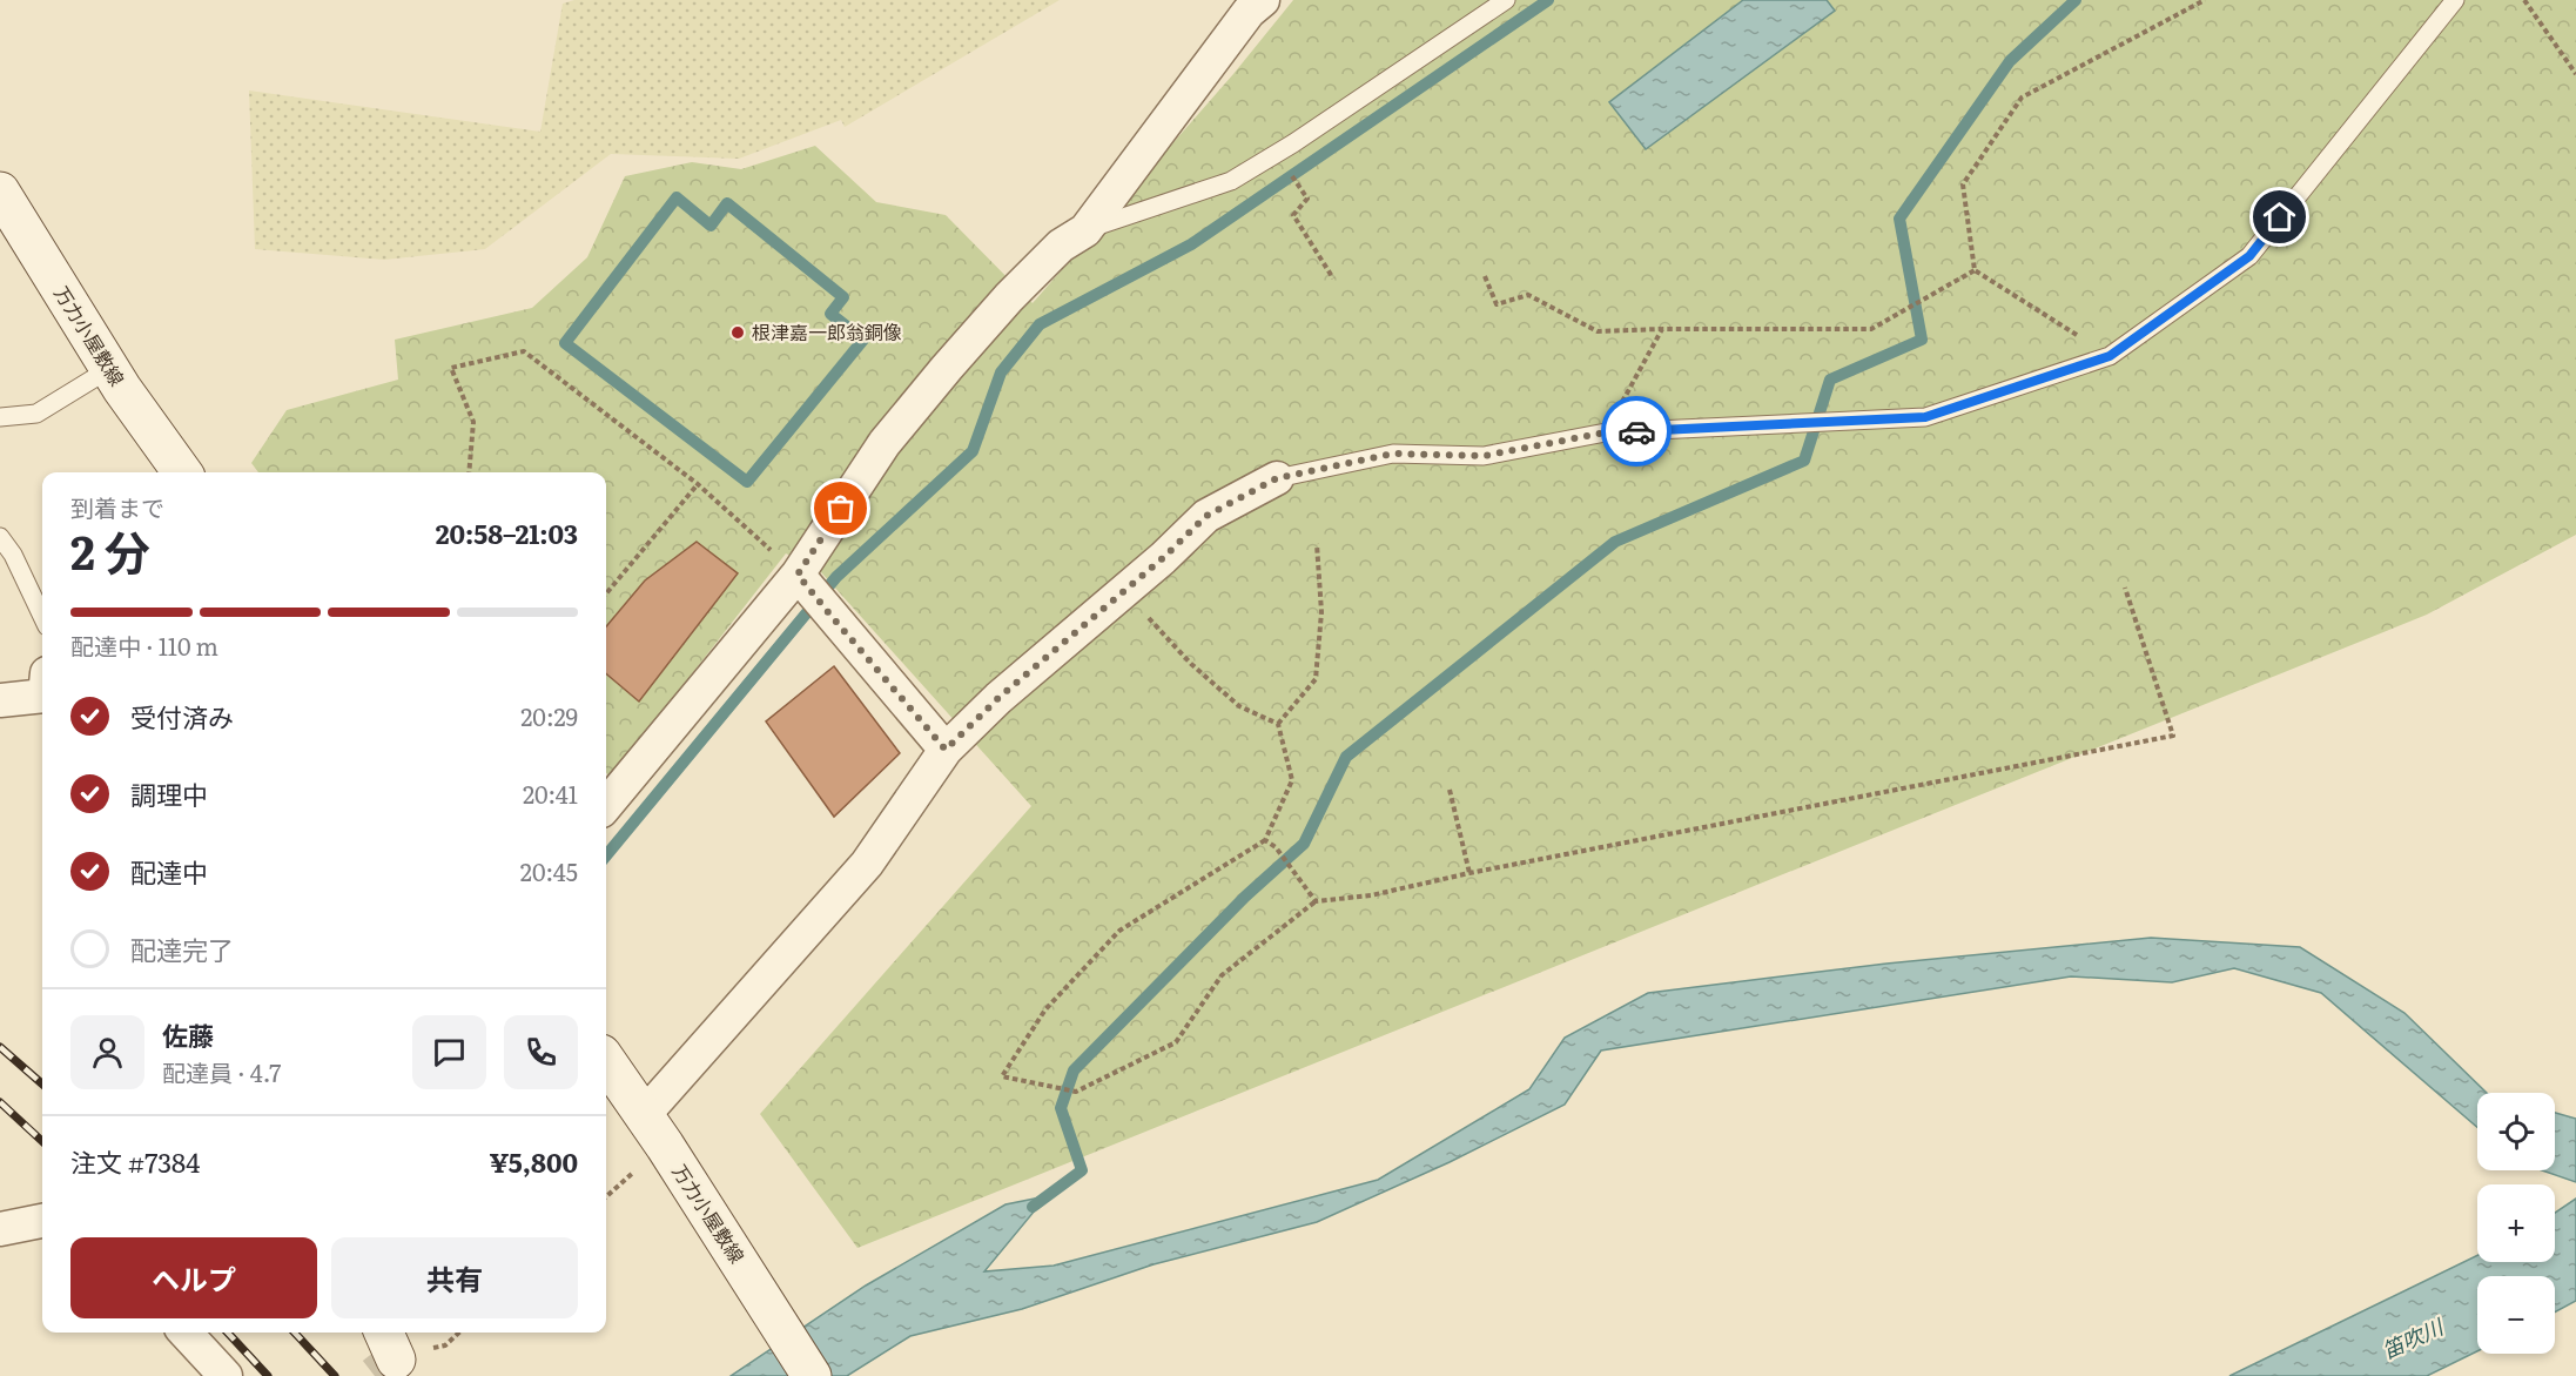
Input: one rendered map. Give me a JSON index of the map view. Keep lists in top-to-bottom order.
{
  "streets": {
    "main road": ["万力小屋敷線"]
  },
  "water": ["笛吹川"],
  "places": ["根津嘉一郎翁銅像"],
  "page": {
    "heading": ["2 分", "到着まで", "20:58–21:03"],
    "panel": [
      "佐藤",
      "配達員 · 4.7",
      "注文 #7384",
      "¥5,800"
    ],
    "bar": "配達中 · 110 m",
    "list": [
      ["受付済み", "20:29"],
      ["調理中", "20:41"],
      ["配達中", "20:45"],
      "配達完了"
    ],
    "map_buttons": ["+", "−"],
    "buttons": ["ヘルプ", "共有"]
  }
}
